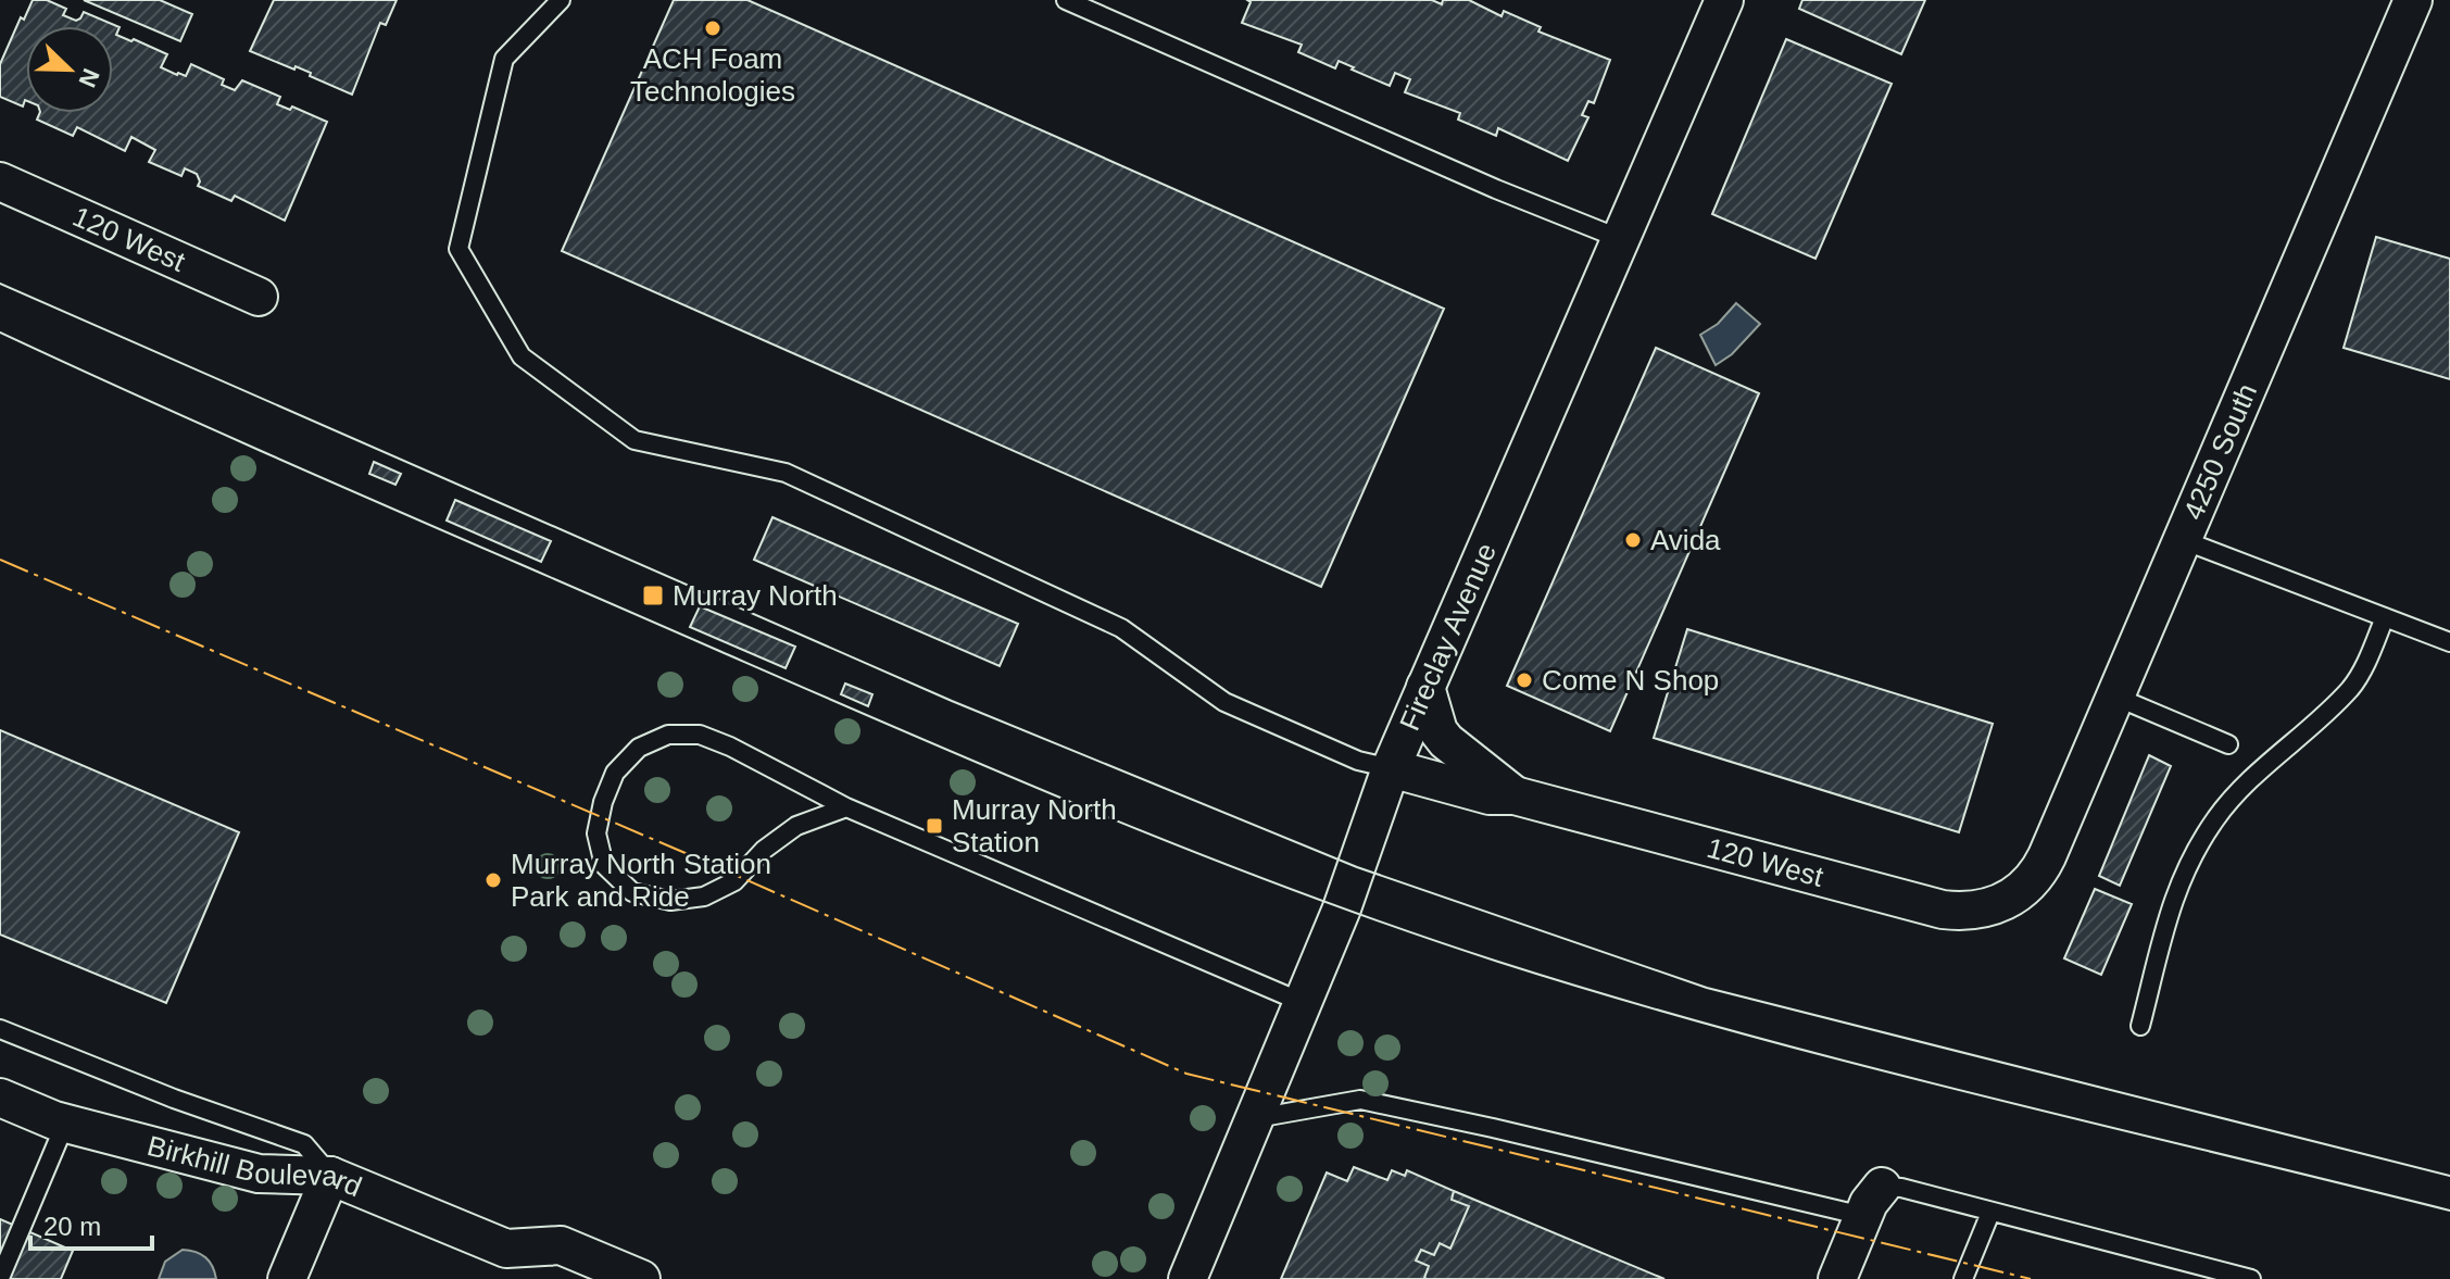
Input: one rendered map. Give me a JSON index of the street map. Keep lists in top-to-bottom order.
{
  "streets": {
    "street": [
      "120 West",
      "4250 South",
      "Fireclay Avenue",
      "Birkhill Boulevard"
    ]
  },
  "crossings": [
    ["120 West", "4250 South"],
    ["120 West", "Fireclay Avenue"]
  ],
  "places": {
    "other": [
      "ACH Foam Technologies",
      "Avida",
      "Come N Shop",
      "Murray North Station Park and Ride"
    ],
    "transit": ["Murray North", "Murray North Station"]
  },
  "scale_bar": "20 m",
  "north": "bottom right"
}
